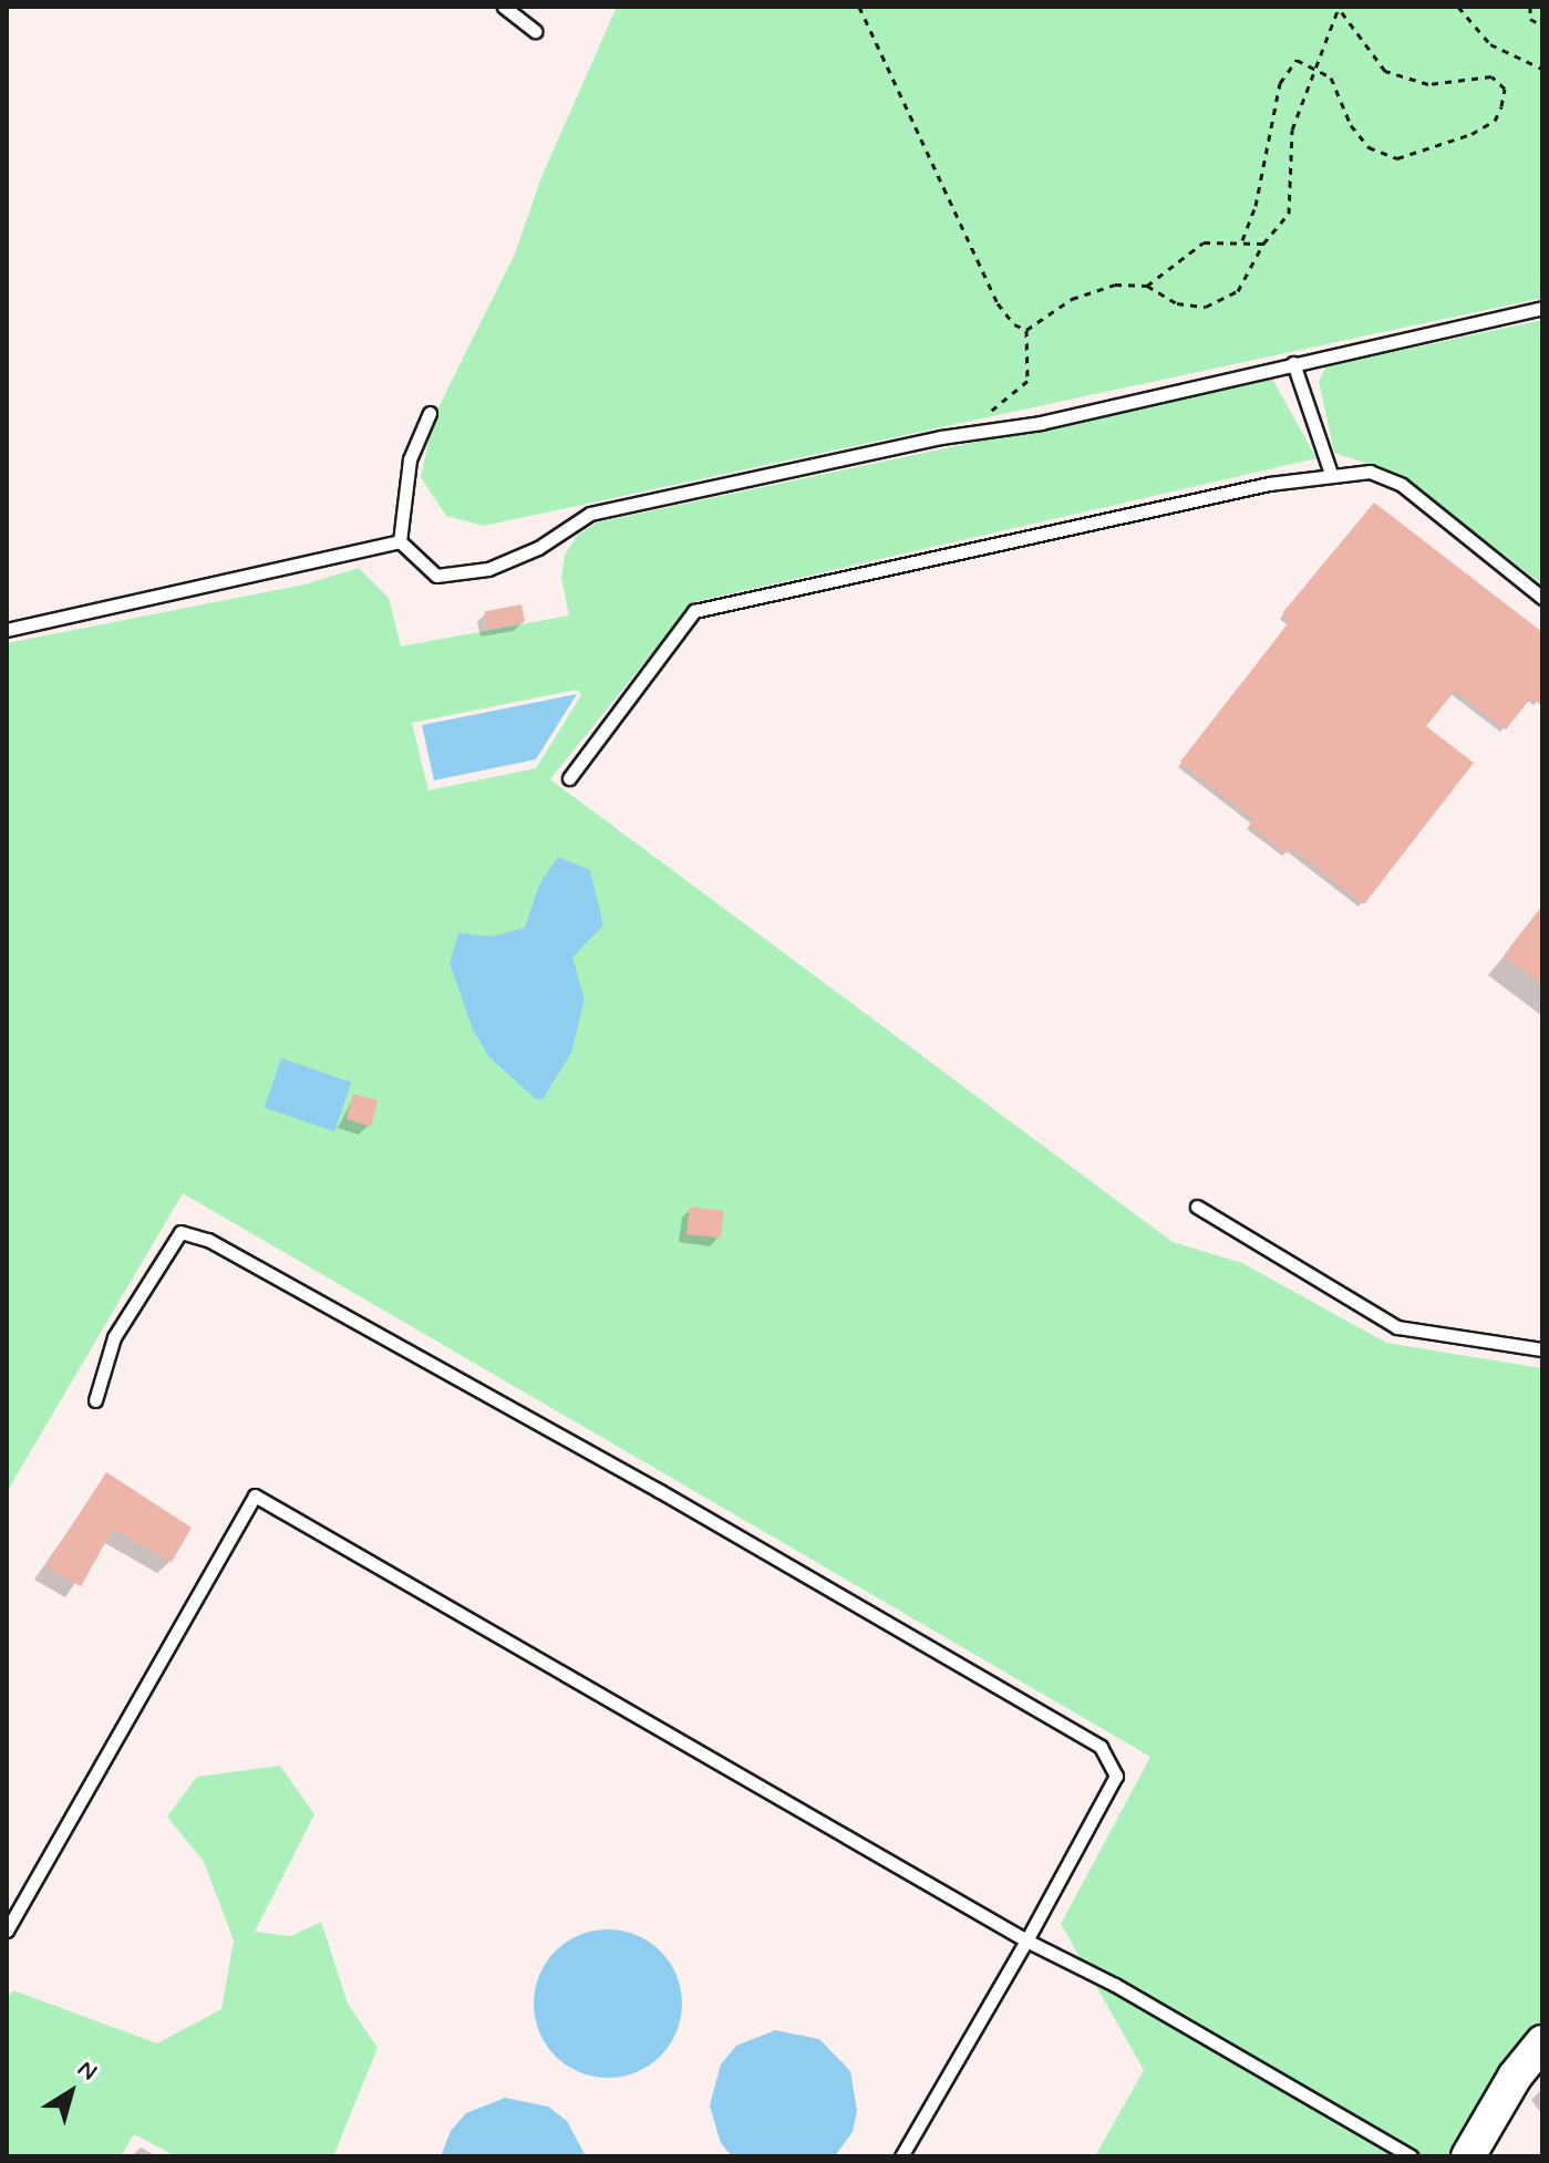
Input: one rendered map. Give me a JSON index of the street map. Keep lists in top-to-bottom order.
{
  "north": "top right"
}
